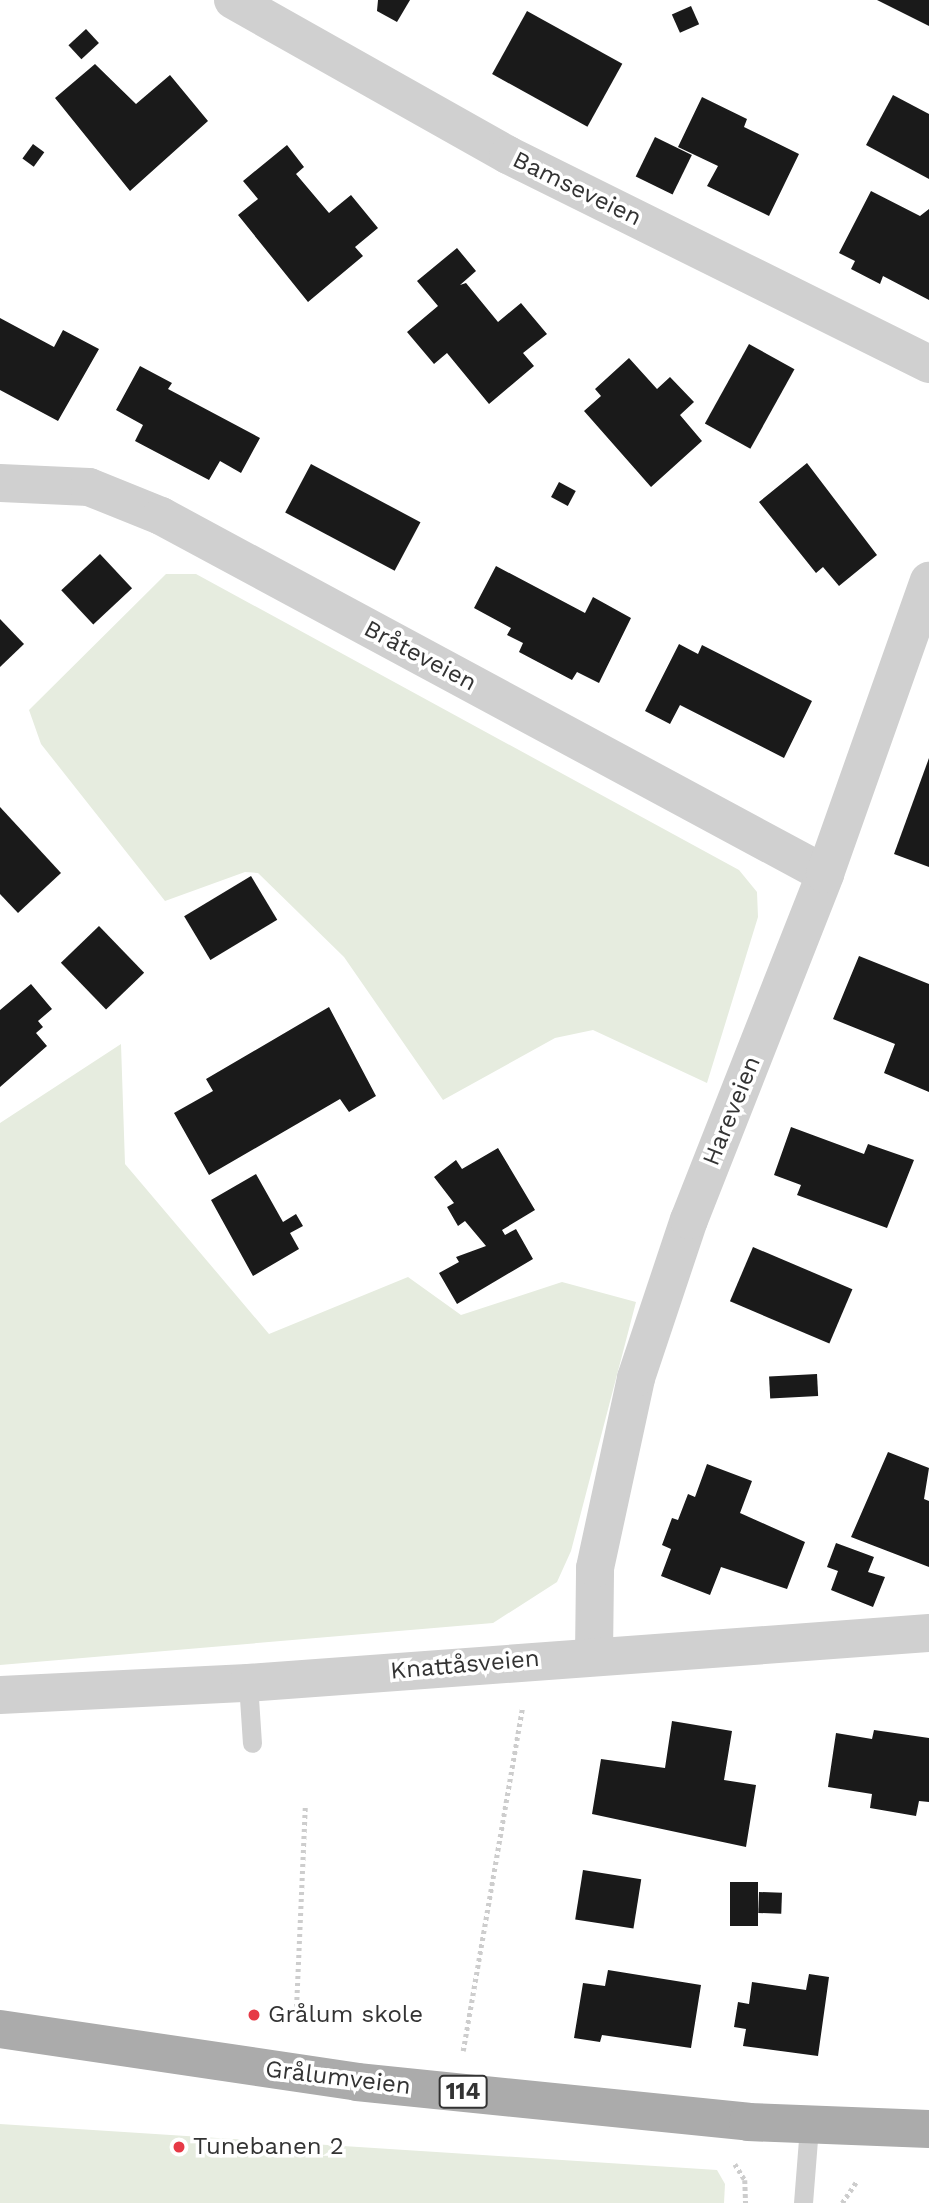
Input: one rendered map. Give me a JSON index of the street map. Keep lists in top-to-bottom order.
{
  "streets": {
    "main road": ["Grålumveien", "114"],
    "street": [
      "Bamseveien",
      "Bråteveien",
      "Hareveien",
      "Knattåsveien"
    ]
  },
  "crossings": [
    ["Bråteveien", "Hareveien"],
    ["Hareveien", "Knattåsveien"]
  ],
  "places": ["Grålum skole", "Tunebanen 2"]
}
